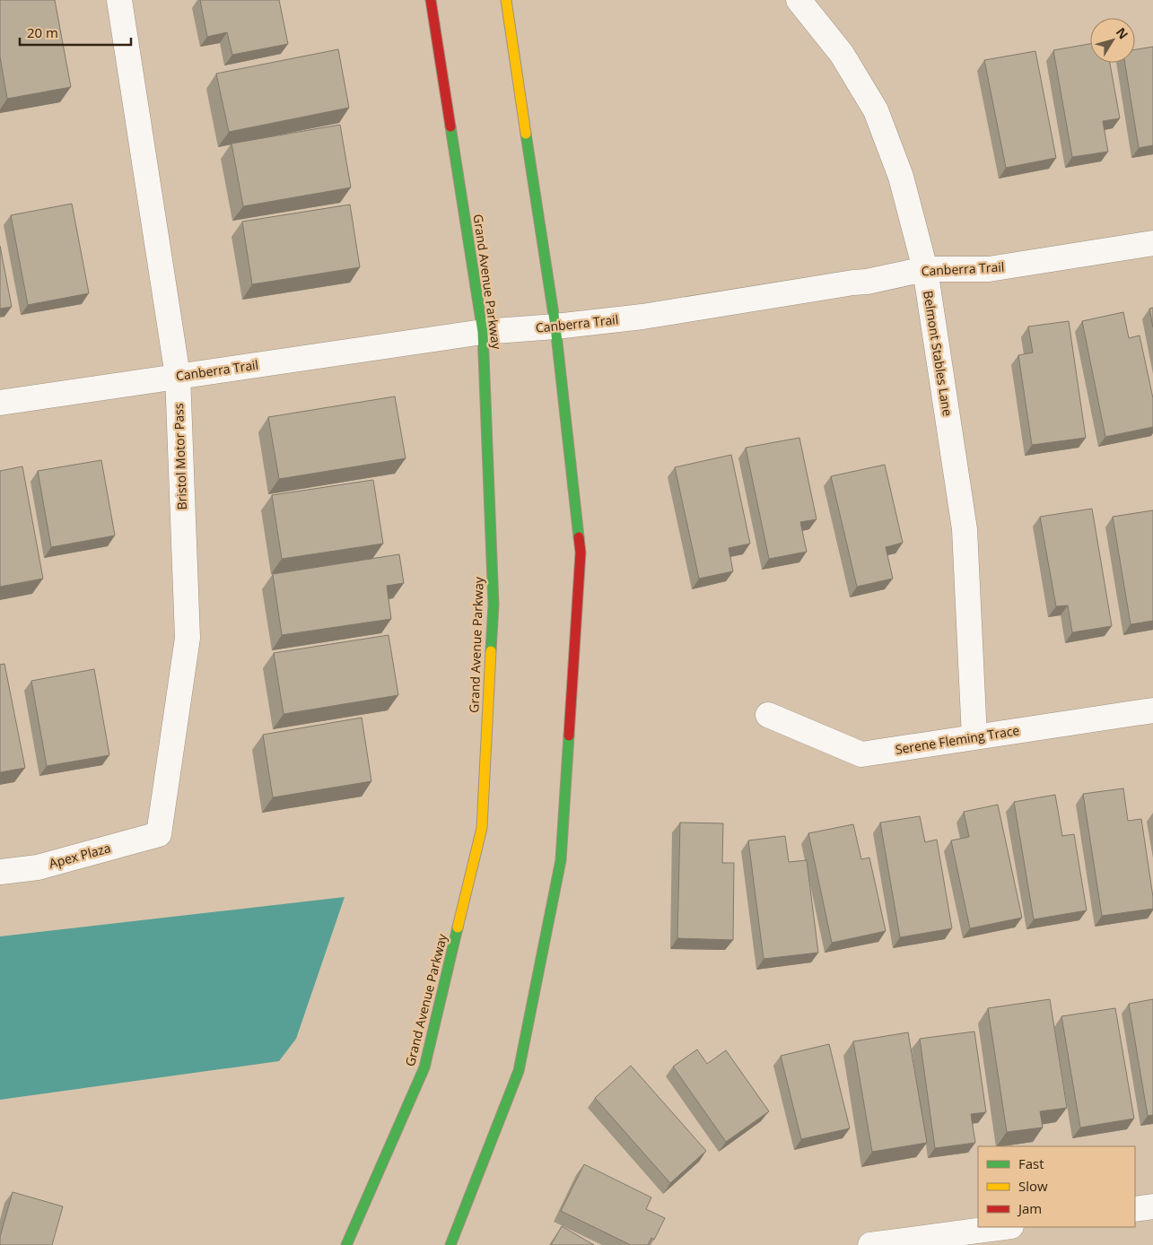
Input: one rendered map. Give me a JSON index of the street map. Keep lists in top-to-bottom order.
{
  "streets": {
    "street": [
      "Canberra Trail",
      "Grand Avenue Parkway",
      "Belmont Stables Lane",
      "Bristol Motor Pass",
      "Serene Fleming Trace",
      "Apex Plaza"
    ]
  },
  "crossings": [
    ["Canberra Trail", "Grand Avenue Parkway"],
    ["Canberra Trail", "Belmont Stables Lane"],
    ["Canberra Trail", "Bristol Motor Pass"],
    ["Belmont Stables Lane", "Serene Fleming Trace"],
    ["Bristol Motor Pass", "Apex Plaza"]
  ],
  "legend": ["Fast", "Slow", "Jam"],
  "scale_bar": "20 m",
  "north": "top right"
}
